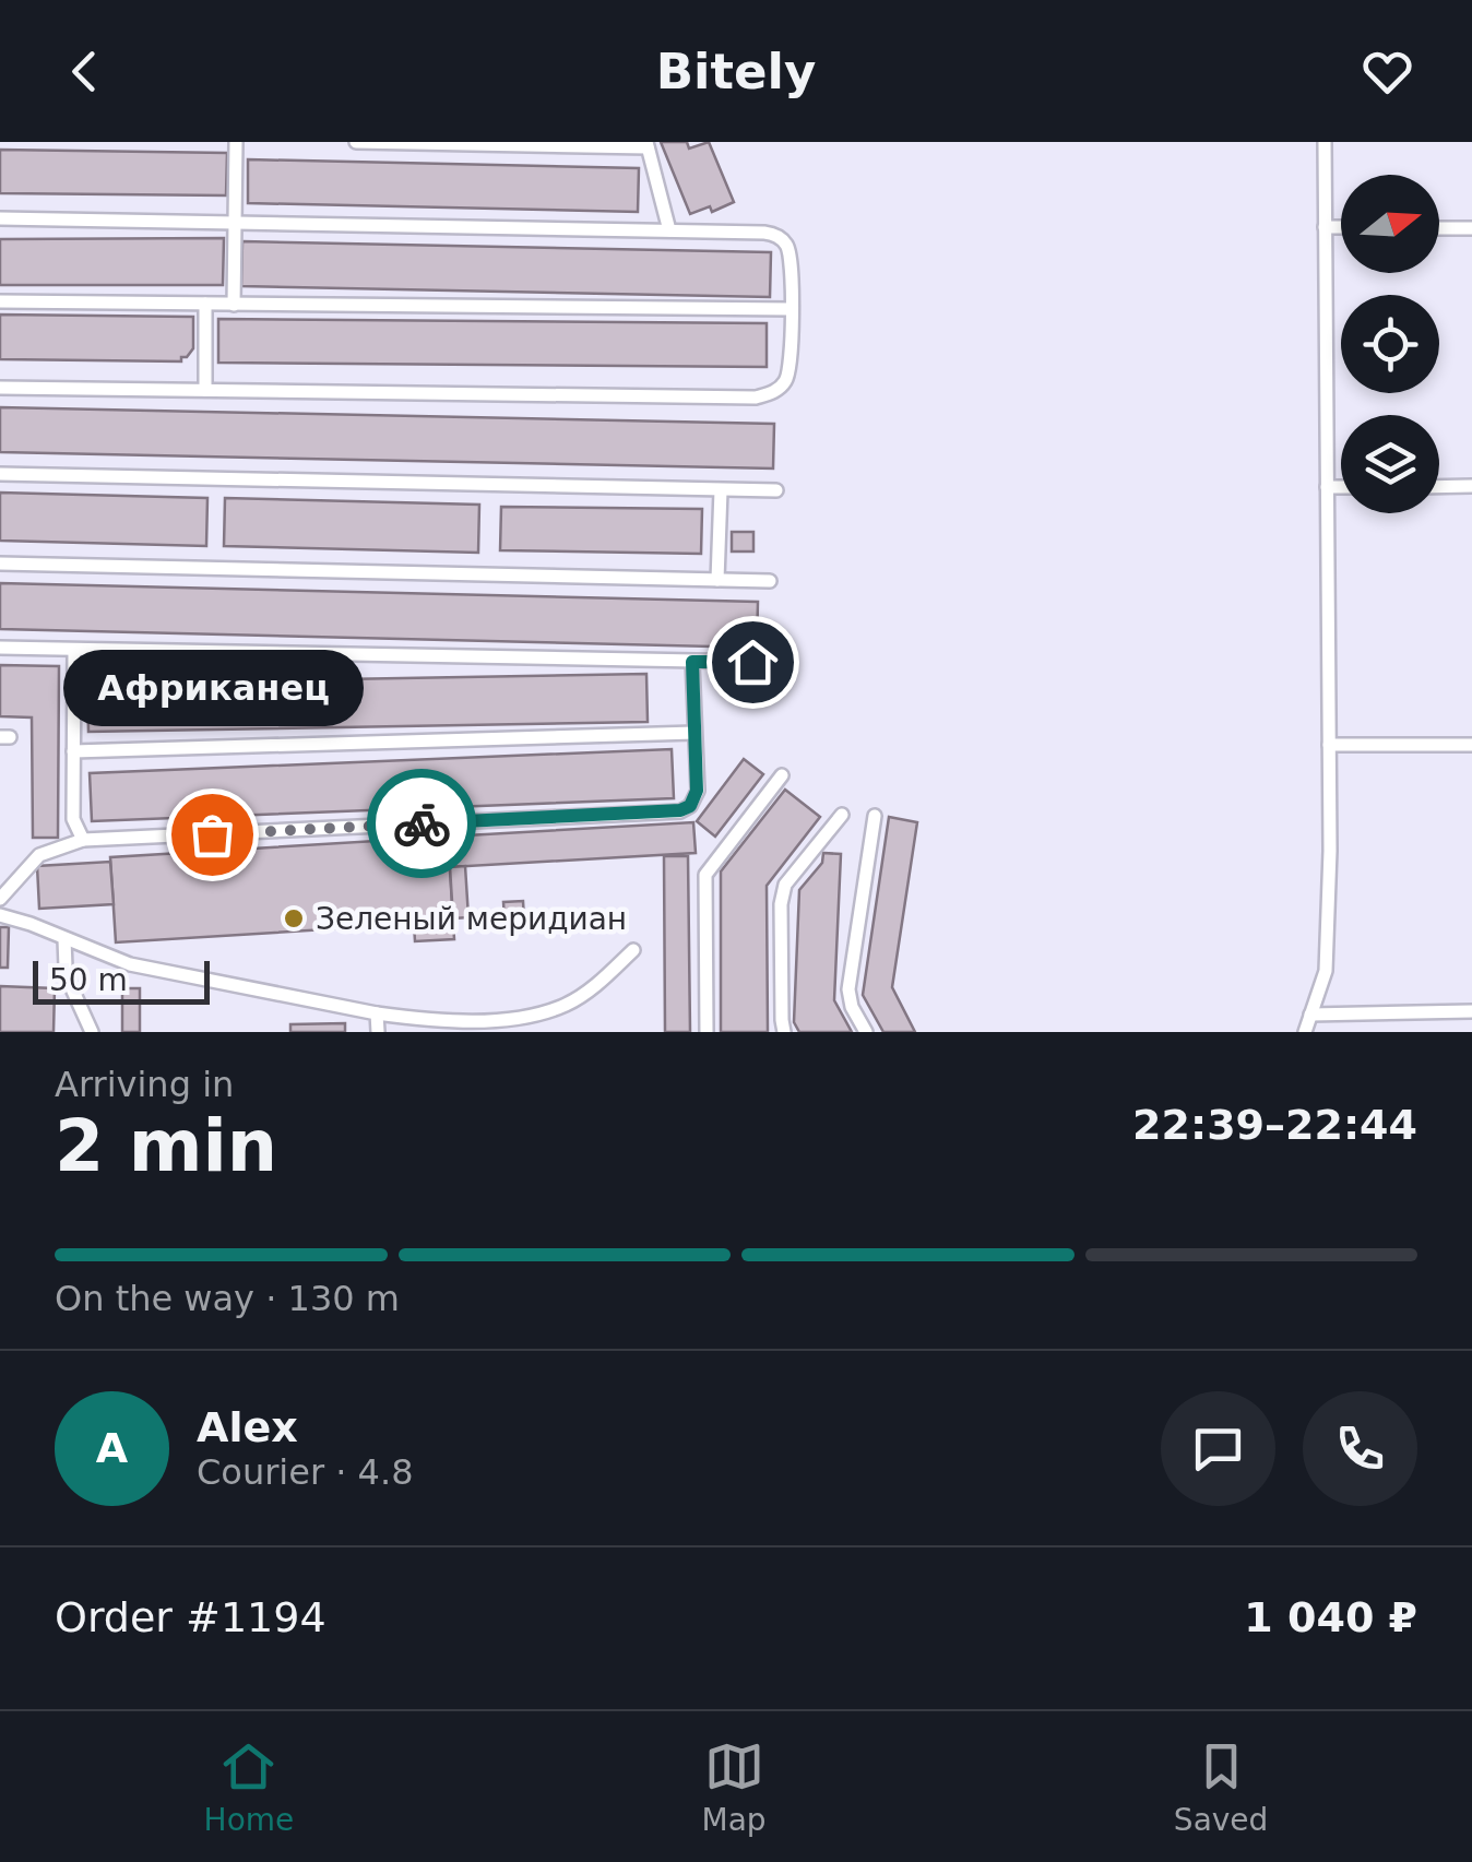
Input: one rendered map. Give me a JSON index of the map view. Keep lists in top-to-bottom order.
{
  "places": ["Африканец", "Зеленый меридиан"],
  "scale_bar": "50 m",
  "north": "right",
  "page": {
    "header": "Bitely",
    "bubble": "Африканец",
    "scale": "50 m",
    "heading": ["2 min", "Arriving in", "22:39–22:44"],
    "panel": [
      "Alex",
      "Courier · 4.8",
      "Order #1194",
      "1 040 ₽"
    ],
    "bar": "On the way · 130 m",
    "round": "A",
    "tabs": ["Home", "Map", "Saved"]
  }
}
